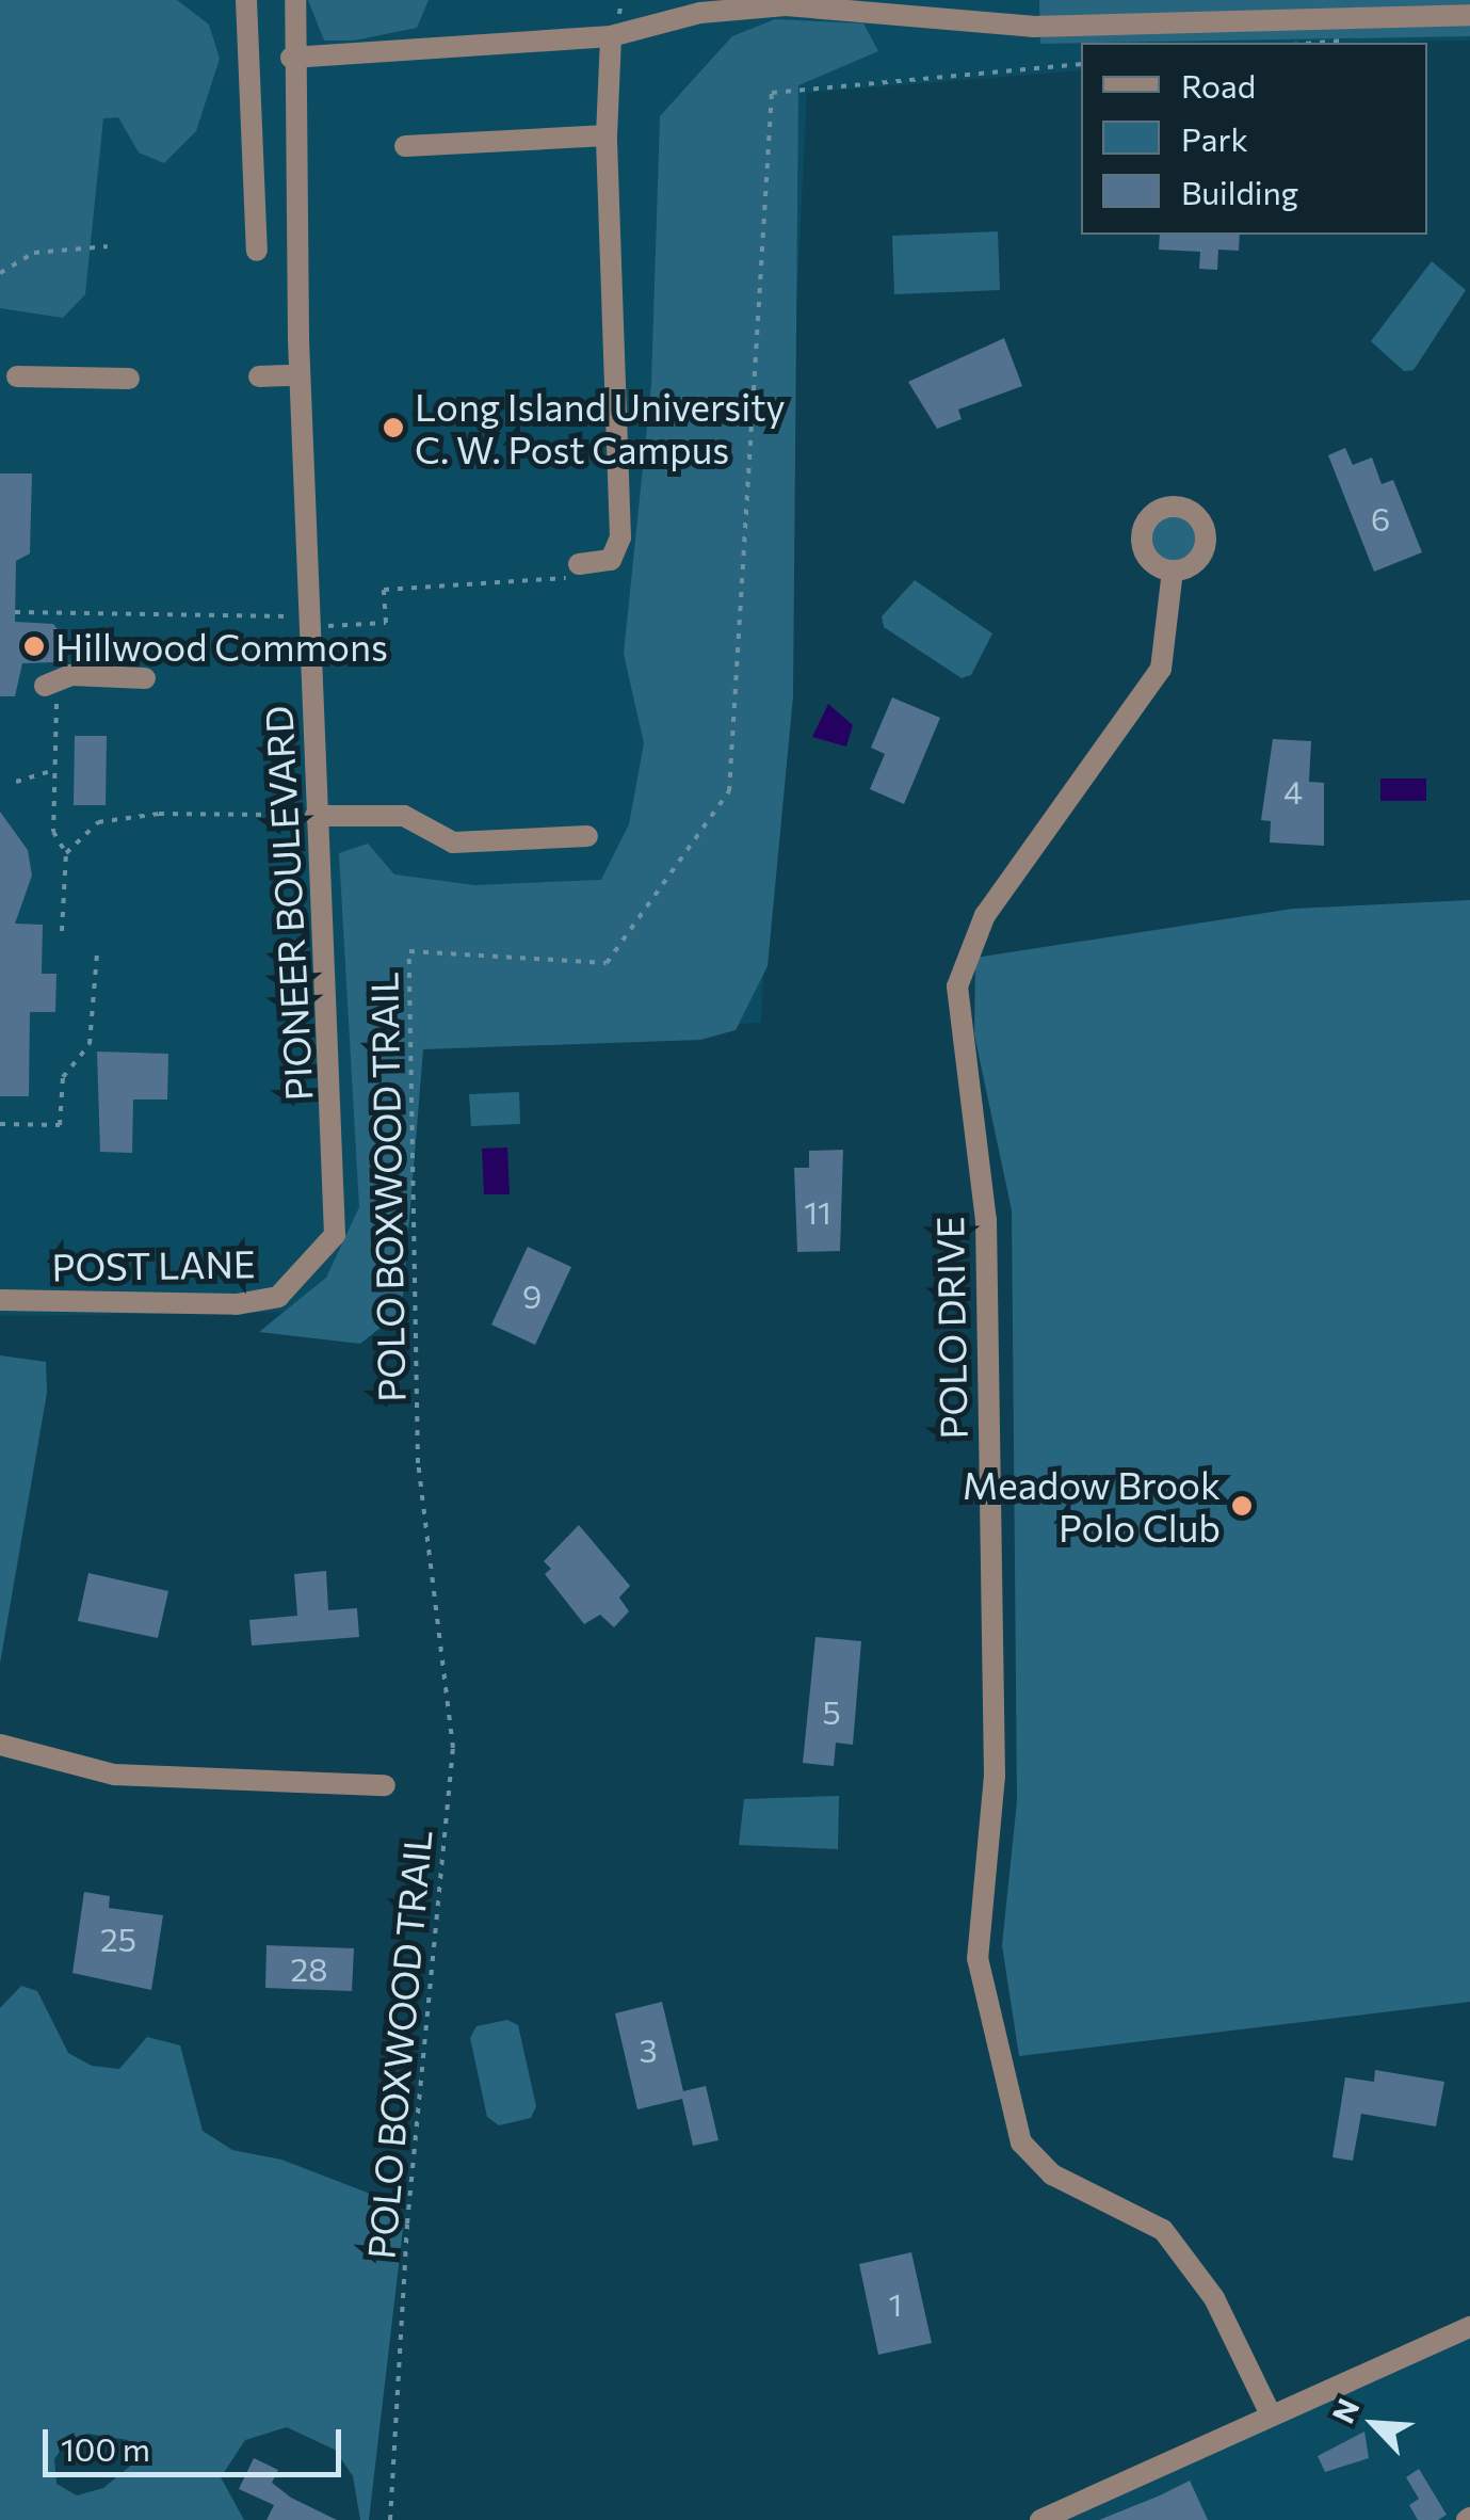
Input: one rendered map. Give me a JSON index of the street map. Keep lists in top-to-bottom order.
{
  "streets": {
    "street": ["PIONEER BOULEVARD", "POST LANE", "POLO DRIVE"],
    "path": ["POLO BOXWOOD TRAIL"]
  },
  "crossings": [
    ["PIONEER BOULEVARD", "POST LANE"]
  ],
  "places": ["Long Island University C. W. Post Campus", "Hillwood Commons", "Meadow Brook Polo Club"],
  "house_numbers": [
    "6",
    "4",
    "11",
    "9",
    "5",
    "25",
    "28",
    "3",
    "1"
  ],
  "legend": ["Road", "Park", "Building"],
  "scale_bar": "100 m",
  "north": "top left"
}
